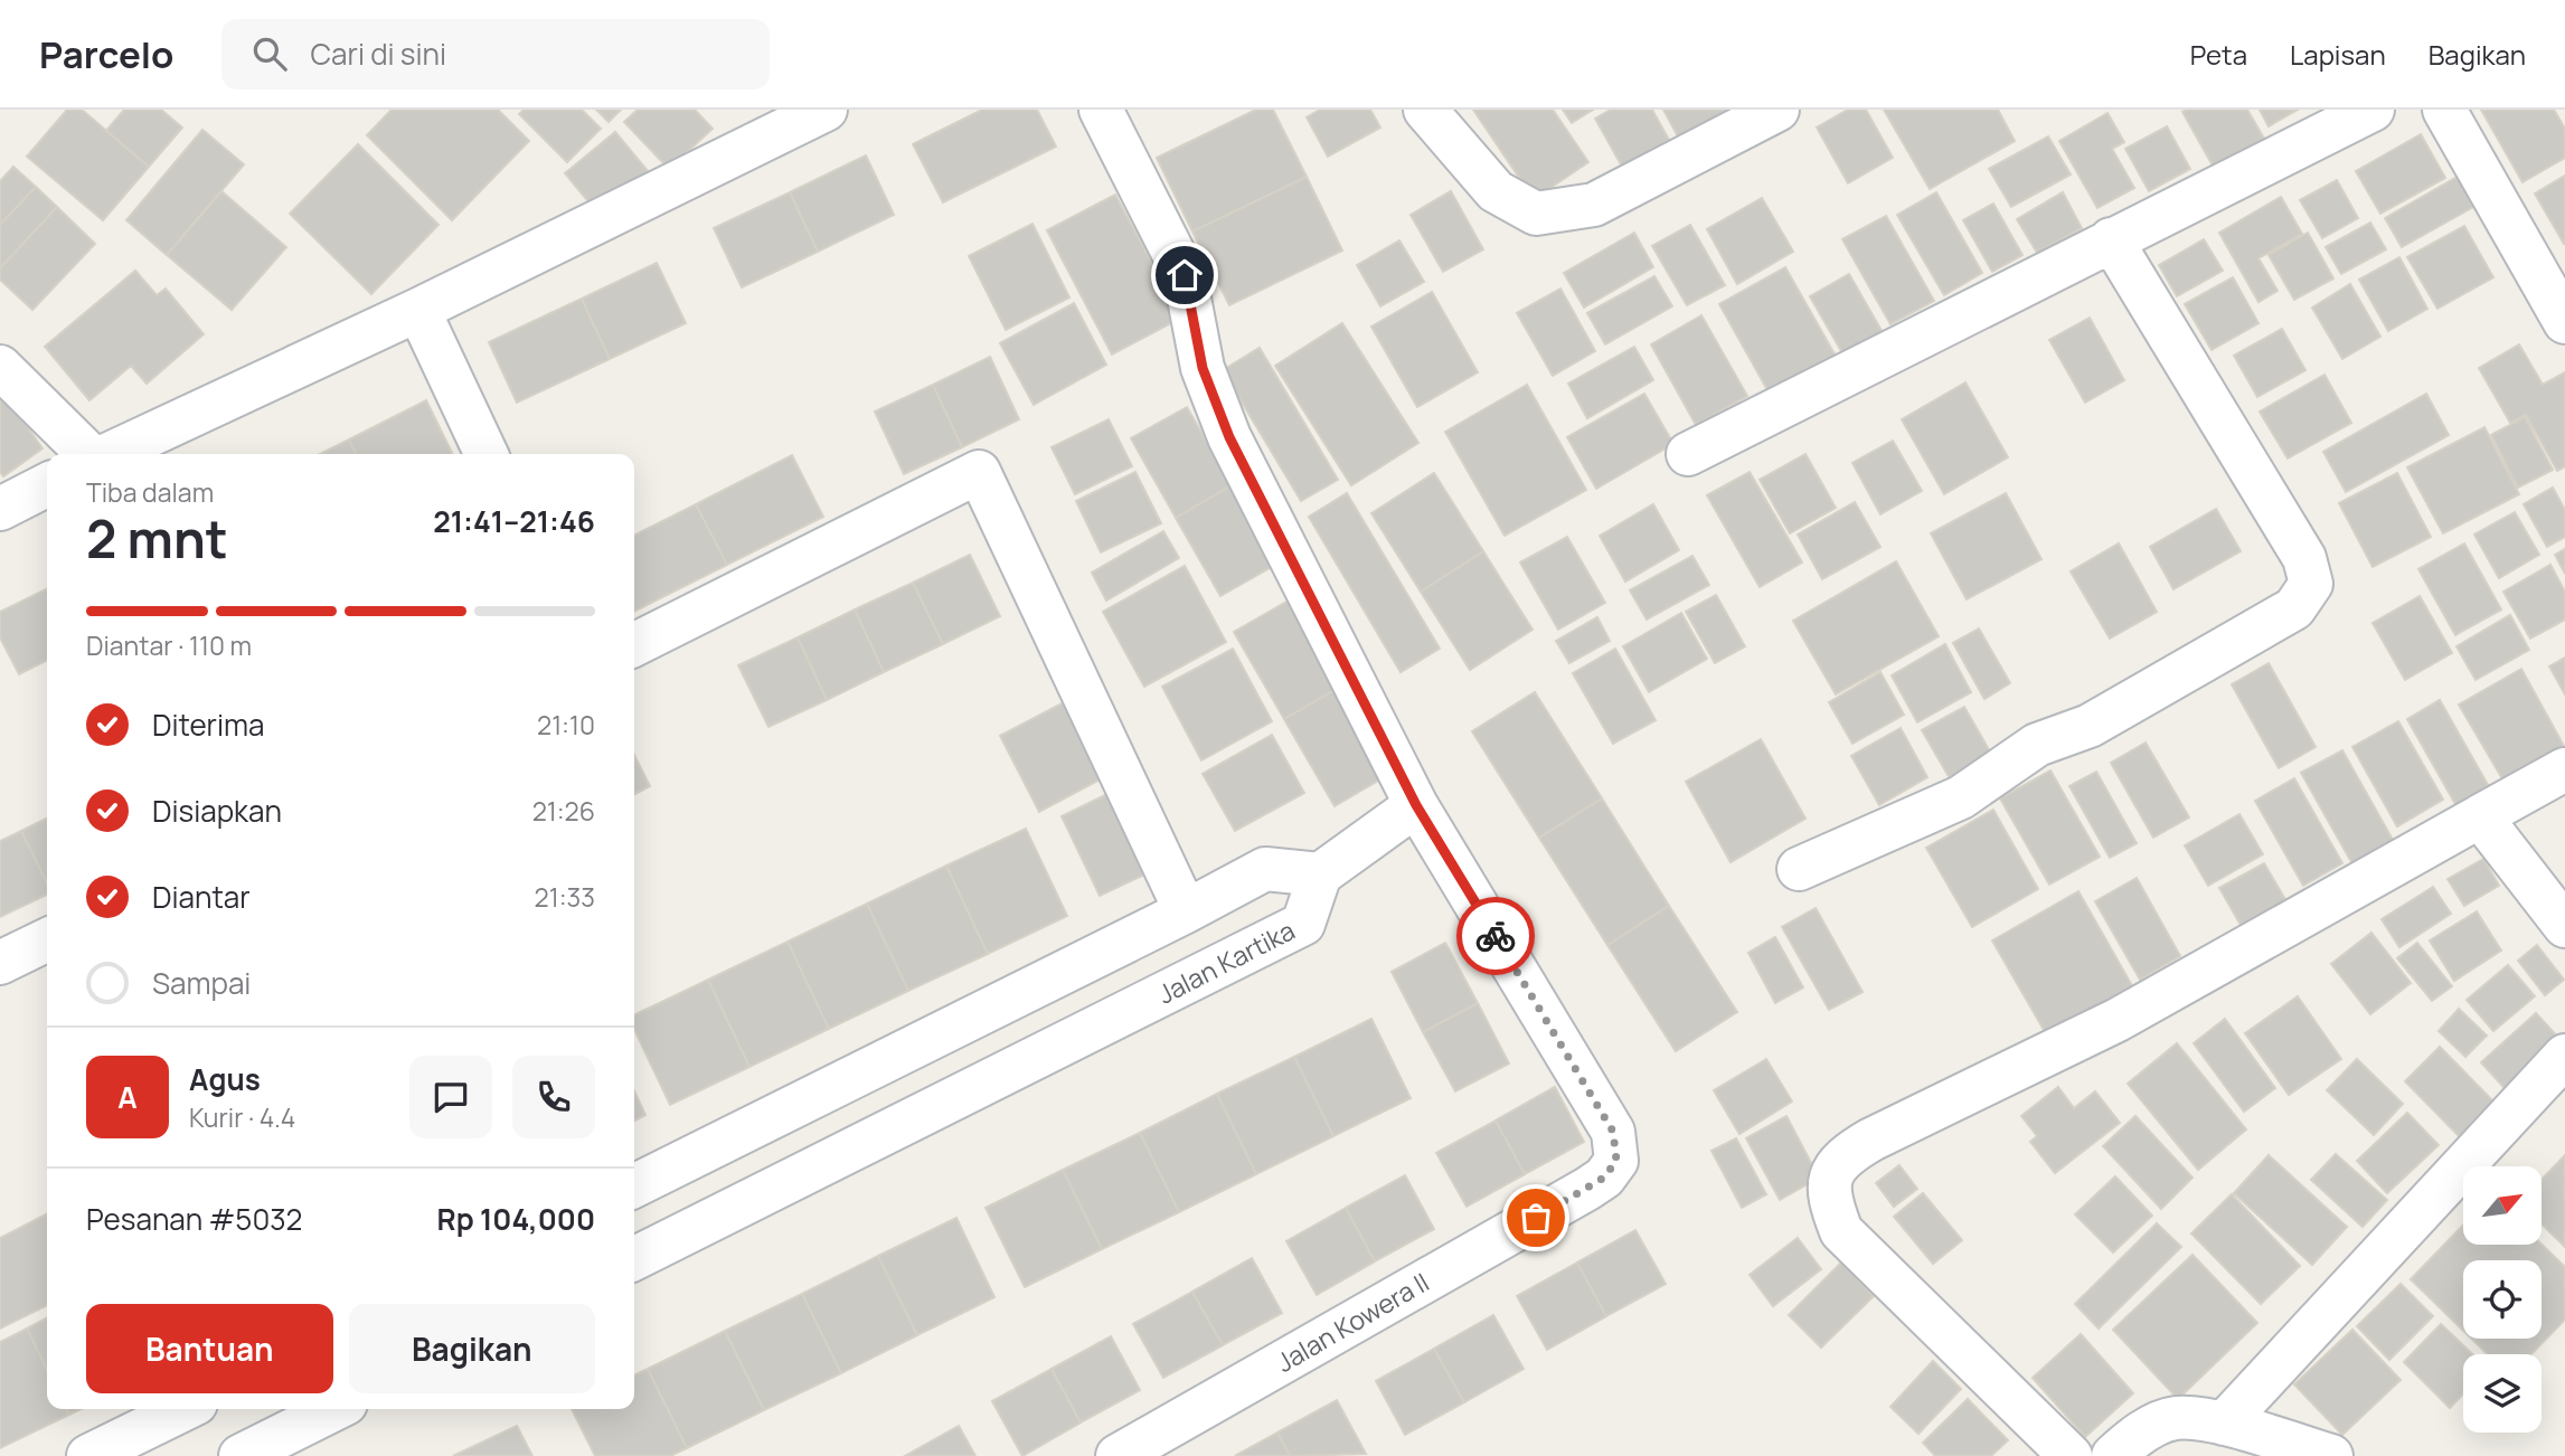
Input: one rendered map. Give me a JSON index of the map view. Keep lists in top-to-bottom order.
{
  "streets": {
    "street": ["Jalan Kartika", "Jalan Kowera II"]
  },
  "north": "top right",
  "page": {
    "header": "Parcelo",
    "search": "Cari di sini",
    "nav": ["Peta", "Lapisan", "Bagikan"],
    "heading": ["2 mnt", "Tiba dalam", "21:41–21:46"],
    "panel": [
      "Agus",
      "Kurir · 4.4",
      "Pesanan #5032",
      "Rp 104,000"
    ],
    "bar": "Diantar · 110 m",
    "list": [
      ["Diterima", "21:10"],
      ["Disiapkan", "21:26"],
      ["Diantar", "21:33"],
      "Sampai"
    ],
    "round": "A",
    "buttons": ["Bantuan", "Bagikan"]
  }
}
